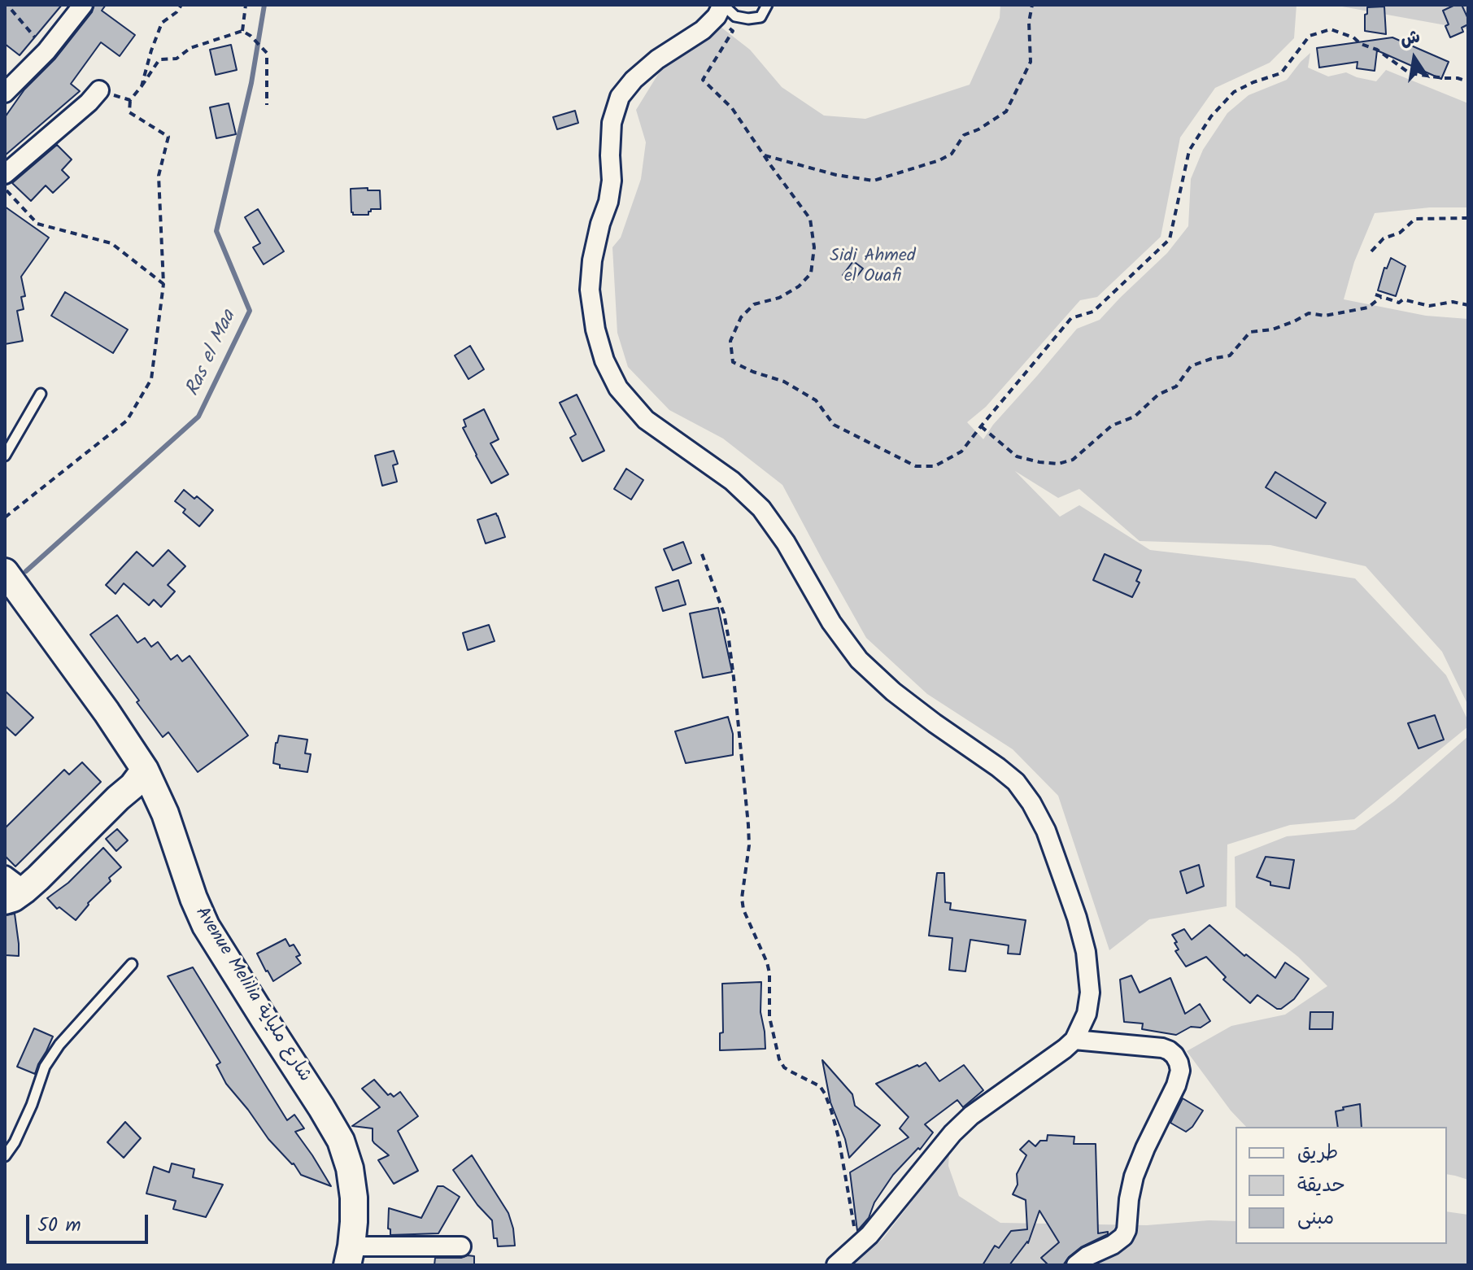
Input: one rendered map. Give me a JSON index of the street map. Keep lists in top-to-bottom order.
{
  "streets": {
    "street": ["Avenue Melilia شارع ملياية"]
  },
  "water": ["Ras el Maa"],
  "parks": ["Sidi Ahmed el Ouafi"],
  "legend": ["طريق", "حديقة", "مبنى"],
  "scale_bar": "50 m",
  "north": "top"
}
